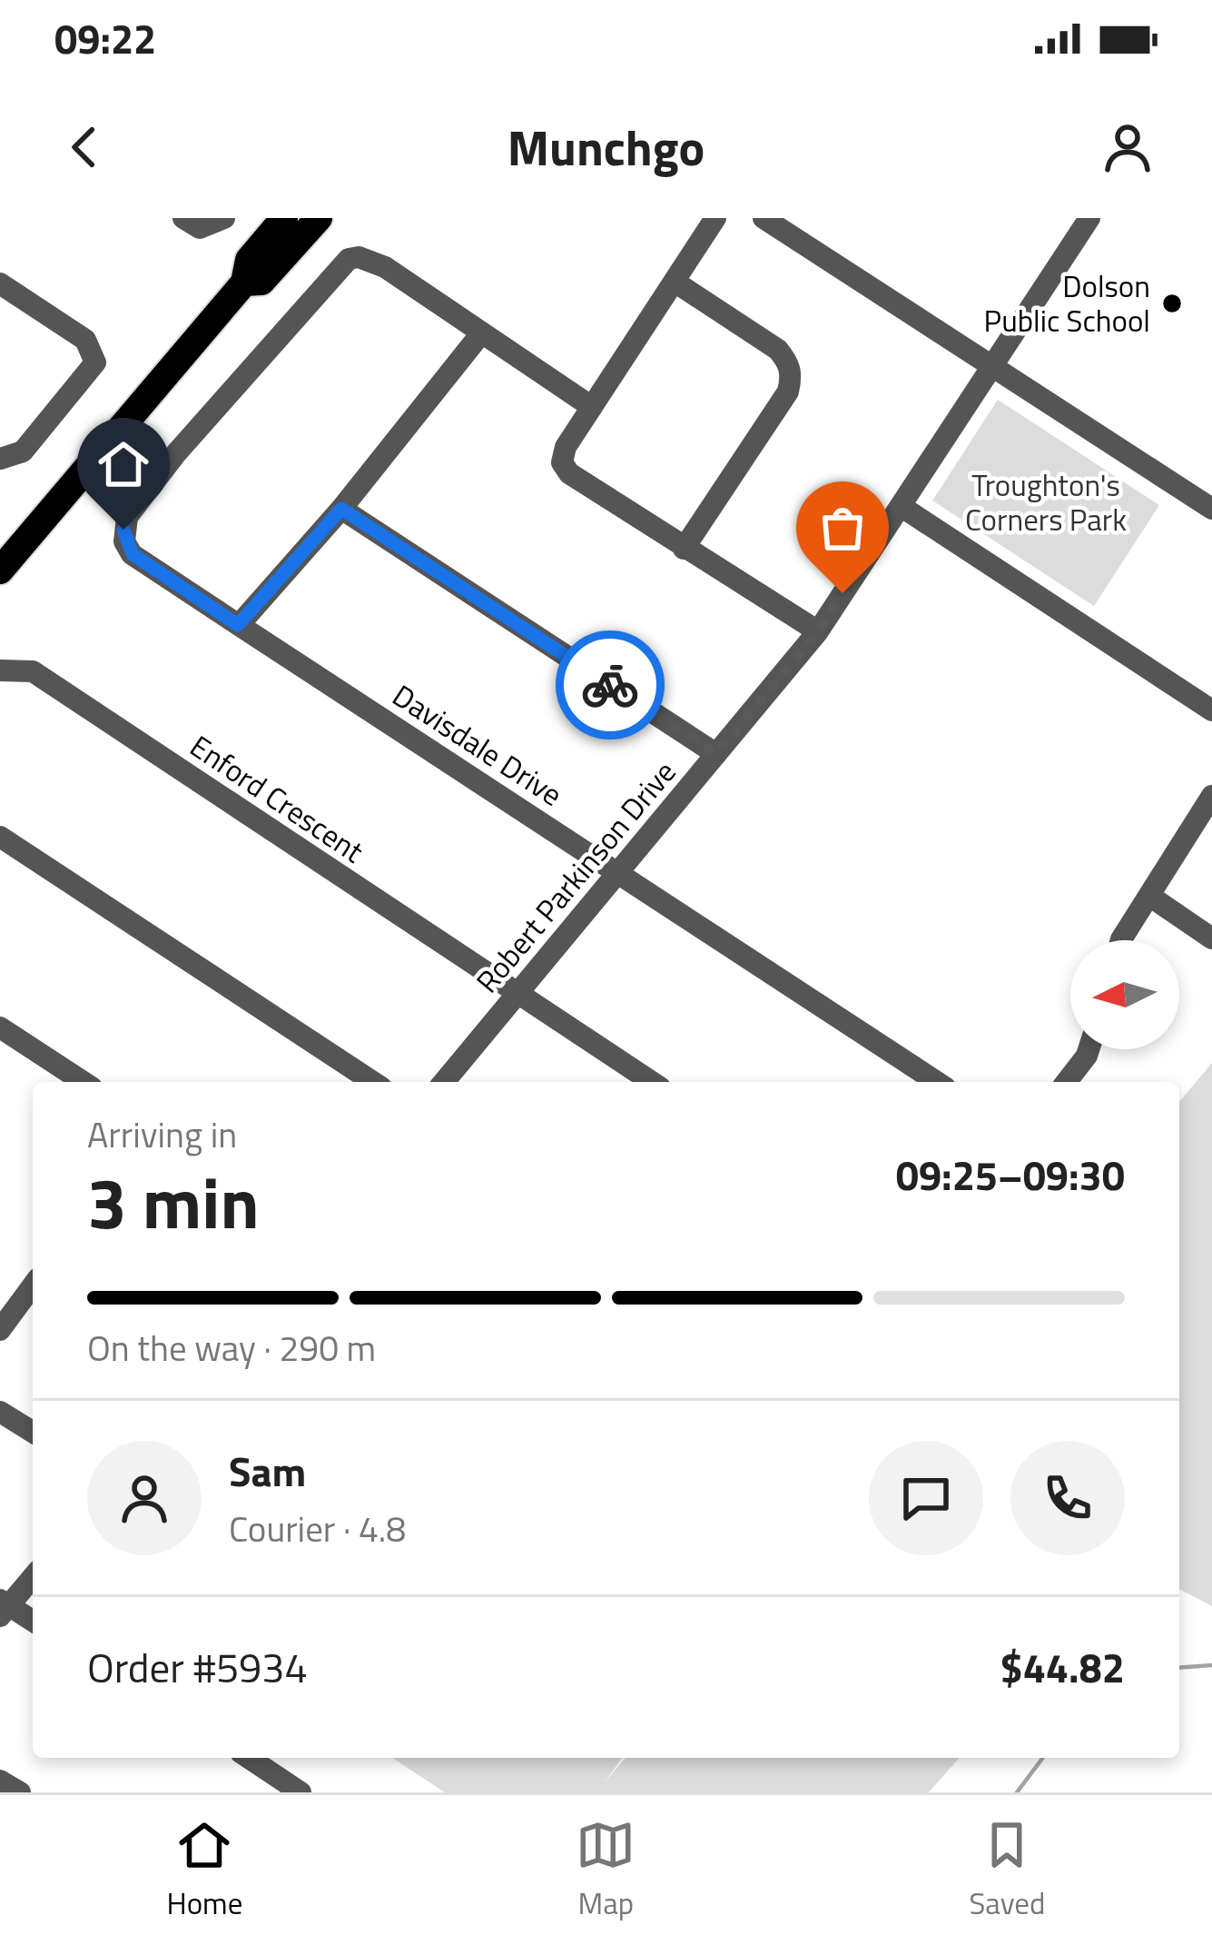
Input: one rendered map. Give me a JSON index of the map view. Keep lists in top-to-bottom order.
{
  "streets": {
    "street": ["Davisdale Drive", "Enford Crescent", "Robert Parkinson Drive"]
  },
  "crossings": [
    ["Davisdale Drive", "Robert Parkinson Drive"],
    ["Enford Crescent", "Robert Parkinson Drive"]
  ],
  "parks": ["Troughton's Corners Park"],
  "places": ["Dolson Public School"],
  "north": "left",
  "page": {
    "status": "09:22",
    "header": "Munchgo",
    "heading": ["3 min", "Arriving in", "09:25–09:30"],
    "panel": [
      "Sam",
      "Courier · 4.8",
      "Order #5934",
      "$44.82"
    ],
    "bar": "On the way · 290 m",
    "tabs": ["Home", "Map", "Saved"]
  }
}
